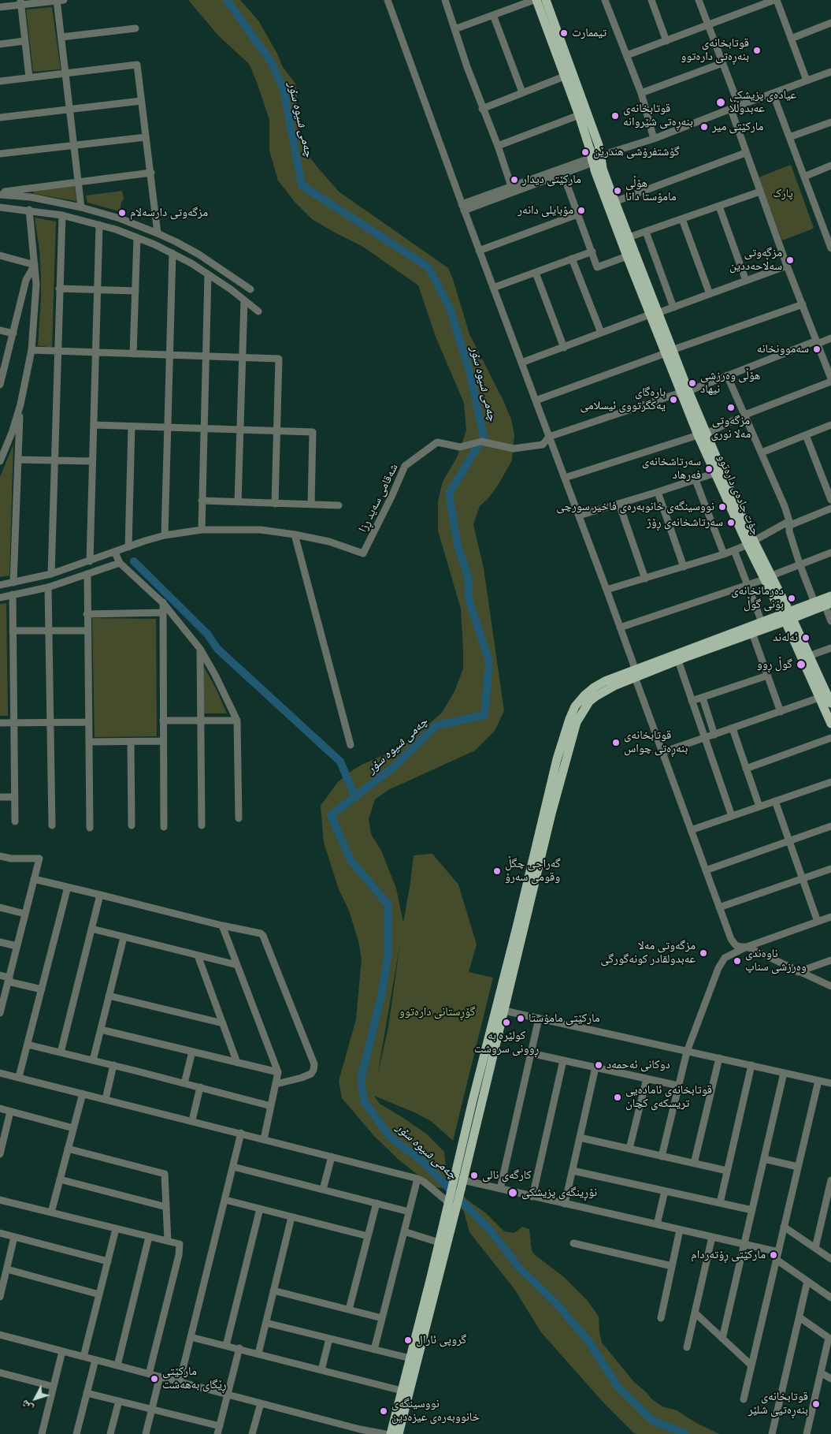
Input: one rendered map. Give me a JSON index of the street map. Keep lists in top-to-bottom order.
{
  "streets": {
    "main road": ["جۆت جادەی دارەتوو"],
    "street": ["شەقامی سەید ڕزا"]
  },
  "crossings": [
    ["جۆت جادەی دارەتوو", "شەقامی سەید ڕزا"]
  ],
  "water": ["چەمی شیوە سۆر"],
  "parks": ["پارک", "گۆڕستانی دارەتوو"],
  "places": [
    "تیممارت",
    "قوتابخانەی بنەڕەتی دارەتوو",
    "عیادەی پزیشکی عەبدوڵڵا",
    "قوتابخانەی بنەڕەتی شێروانە",
    "مارکێتی میر",
    "گۆشتفرۆشی هندرێن",
    "مارکێتی دیدار",
    "هۆڵی مامۆستا دانا",
    "مۆبایلی دانەر",
    "مزگەوتی دارسەلام",
    "مزگەوتی سەڵاحەددین",
    "سەموونخانە",
    "هۆڵی وەرزشی نیهاد",
    "بارەگای یەکگرتووی ئیسلامی",
    "مزگەوتی مەلا نوری",
    "سەرتاشخانەی فەرهاد",
    "نووسینگەی خانوبەرەی فاخیر سورچی",
    "سەرتاشخانەی ڕۆژ",
    "دەرمانخانەی بۆنی گوڵ",
    "ئەلەند",
    "گوڵ ڕوو",
    "قوتابخانەی بنەڕەتی چواس",
    "گەراجی چگڵ وقومی سەرۆ",
    "مزگەوتی مەلا عەبدولقادر کونەگورگی",
    "ناوەندی وەرزشی سناپ",
    "مارکێتی مامۆستا",
    "کولێرە بە ڕوونی سروشت",
    "دوکانی ئەحمەد",
    "قوتابخانەی ئامادەیی تریسکەی کچان",
    "کارگەی نالی",
    "نۆڕینگەی پزیشکی",
    "مارکێتی ڕۆتەردام",
    "گروپی ئارال",
    "مارکێتی ڕێگای بەهەشت",
    "قوتابخانەی بنەڕەتیی شلێر",
    "نووسینگەی خانووبەرەی عیزەدین"
  ],
  "north": "bottom left"
}
